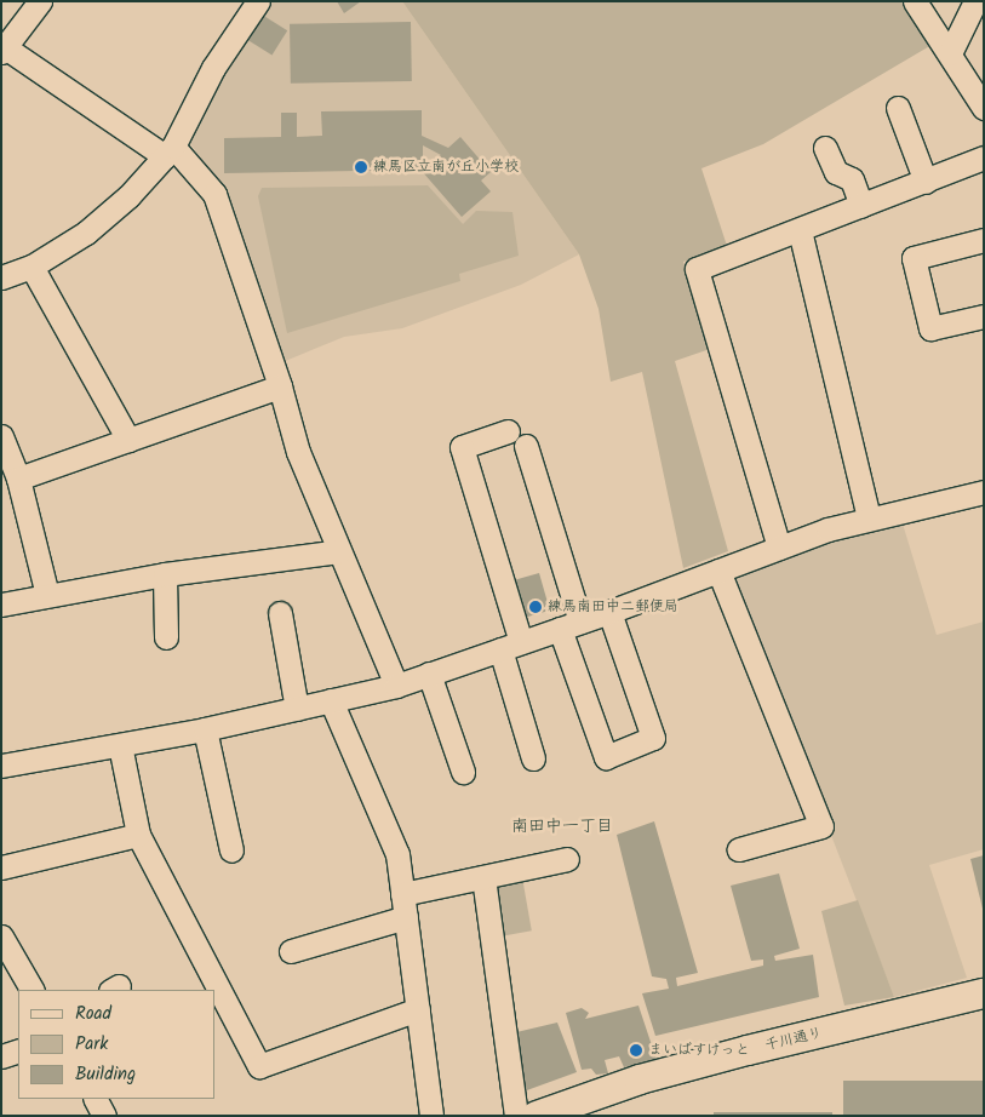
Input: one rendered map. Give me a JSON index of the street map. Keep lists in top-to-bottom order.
{
  "streets": {
    "main road": ["千川通り"]
  },
  "districts": ["南田中一丁目"],
  "places": ["練馬区立南が丘小学校", "練馬南田中二郵便局", "まいばすけっと"],
  "legend": ["Road", "Park", "Building"]
}
